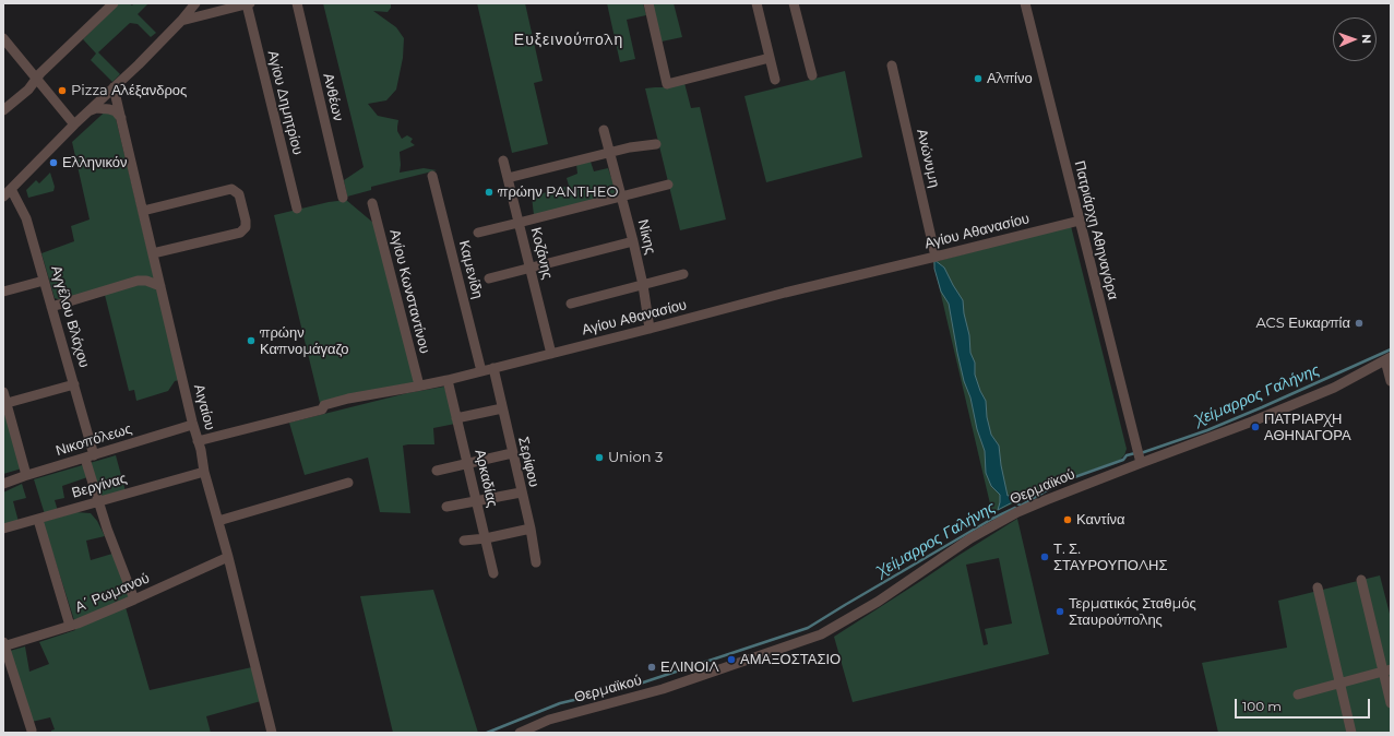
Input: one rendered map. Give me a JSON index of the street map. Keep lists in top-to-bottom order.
{
  "streets": {
    "street": [
      "Ανθέων",
      "Αγίου Δημητρίου",
      "Ανώνυμη",
      "Πατριάρχη Αθηναγόρα",
      "Αγίου Αθανασίου",
      "Νίκης",
      "Κοζάνης",
      "Καμενίδη",
      "Αγίου Κωνσταντίνου",
      "Αγγέλου Βλάχου",
      "Αιγαίου",
      "Νικοπόλεως",
      "Σερίφου",
      "Αρκαδίας",
      "Βεργίνας",
      "Θερμαϊκού",
      "Α΄ Ρωμανού"
    ]
  },
  "crossings": [
    ["Ανώνυμη", "Αγίου Αθανασίου"],
    ["Πατριάρχη Αθηναγόρα", "Αγίου Αθανασίου"],
    ["Πατριάρχη Αθηναγόρα", "Θερμαϊκού"],
    ["Αγίου Αθανασίου", "Νίκης"],
    ["Αγίου Αθανασίου", "Κοζάνης"],
    ["Αγίου Αθανασίου", "Καμενίδη"],
    ["Αγίου Αθανασίου", "Αγίου Κωνσταντίνου"],
    ["Αγίου Αθανασίου", "Αιγαίου"],
    ["Αγίου Αθανασίου", "Σερίφου"],
    ["Αγίου Αθανασίου", "Αρκαδίας"],
    ["Αγγέλου Βλάχου", "Νικοπόλεως"],
    ["Αγγέλου Βλάχου", "Βεργίνας"],
    ["Αγγέλου Βλάχου", "Α΄ Ρωμανού"],
    ["Αιγαίου", "Νικοπόλεως"],
    ["Αιγαίου", "Βεργίνας"],
    ["Αιγαίου", "Α΄ Ρωμανού"]
  ],
  "districts": ["Ευξεινούπολη"],
  "water": ["Χείμαρρος Γαλήνης"],
  "places": [
    "Αλπίνο",
    "Pizza Αλέξανδρος",
    "Ελληνικόν",
    "πρώην PANTHEO",
    "ACS Ευκαρπία",
    "πρώην Καπνομάγαζο",
    "ΠΑΤΡΙΑΡΧΗ ΑΘΗΝΑΓΟΡΑ",
    "Union 3",
    "Καντίνα",
    "Τ. Σ. ΣΤΑΥΡΟΥΠΟΛΗΣ",
    "Τερματικός Σταθμός Σταυρούπολης",
    "ΑΜΑΞΟΣΤΑΣΙΟ",
    "ΕΛΙΝΟΙΛ"
  ],
  "scale_bar": "100 m",
  "north": "right"
}
